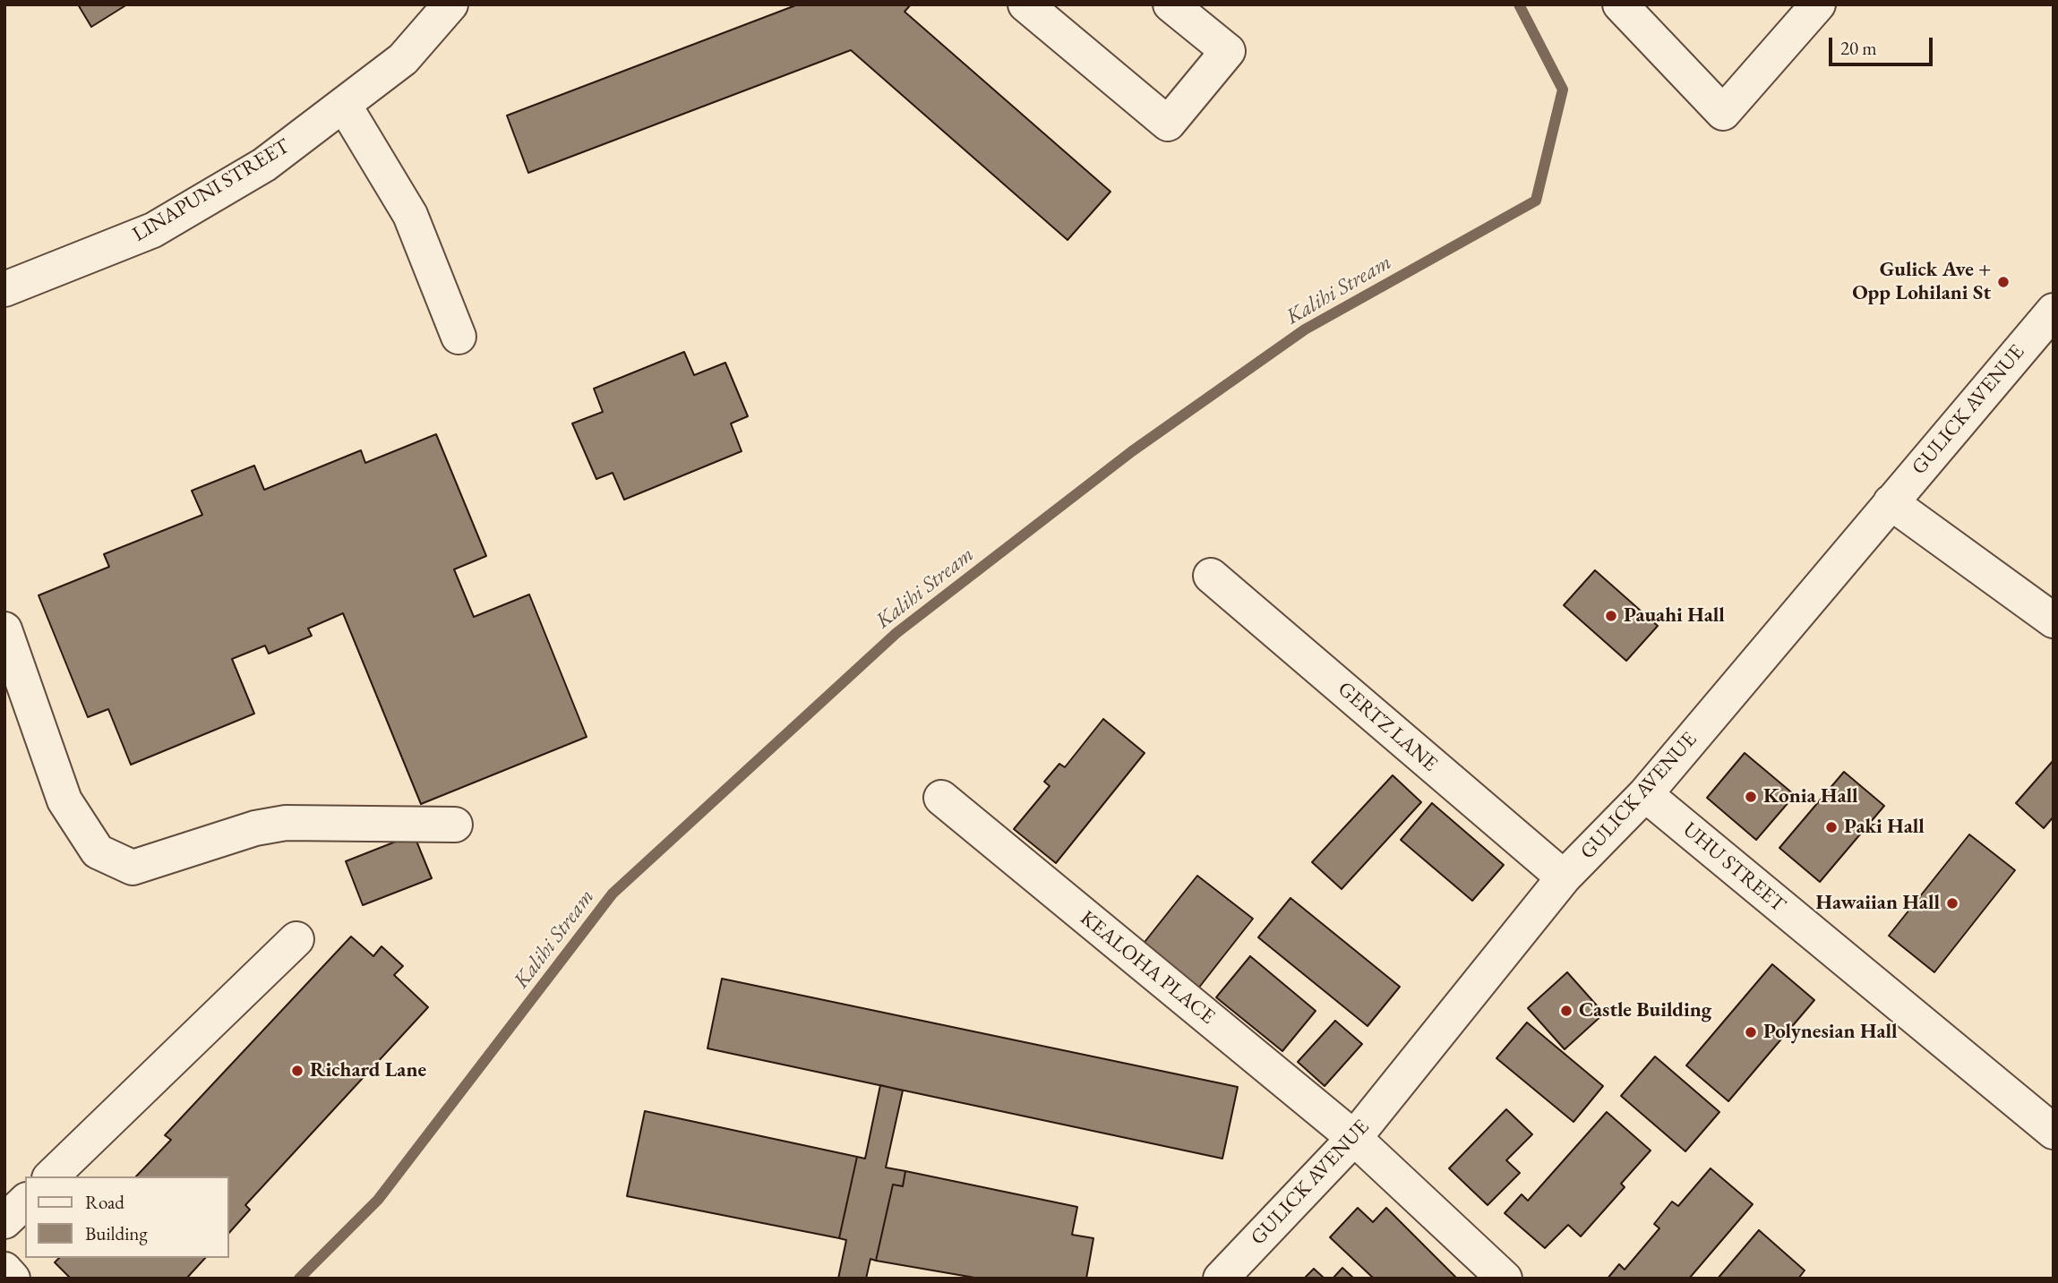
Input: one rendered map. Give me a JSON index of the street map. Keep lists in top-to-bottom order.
{
  "streets": {
    "street": [
      "LINAPUNI STREET",
      "GULICK AVENUE",
      "GERTZ LANE",
      "UHU STREET",
      "KEALOHA PLACE"
    ]
  },
  "crossings": [
    ["GULICK AVENUE", "GERTZ LANE"],
    ["GULICK AVENUE", "UHU STREET"],
    ["GULICK AVENUE", "KEALOHA PLACE"]
  ],
  "water": ["Kalihi Stream"],
  "places": [
    "Gulick Ave + Opp Lohilani St",
    "Pauahi Hall",
    "Konia Hall",
    "Paki Hall",
    "Hawaiian Hall",
    "Castle Building",
    "Polynesian Hall",
    "Richard Lane"
  ],
  "legend": ["Road", "Building"],
  "scale_bar": "20 m"
}
